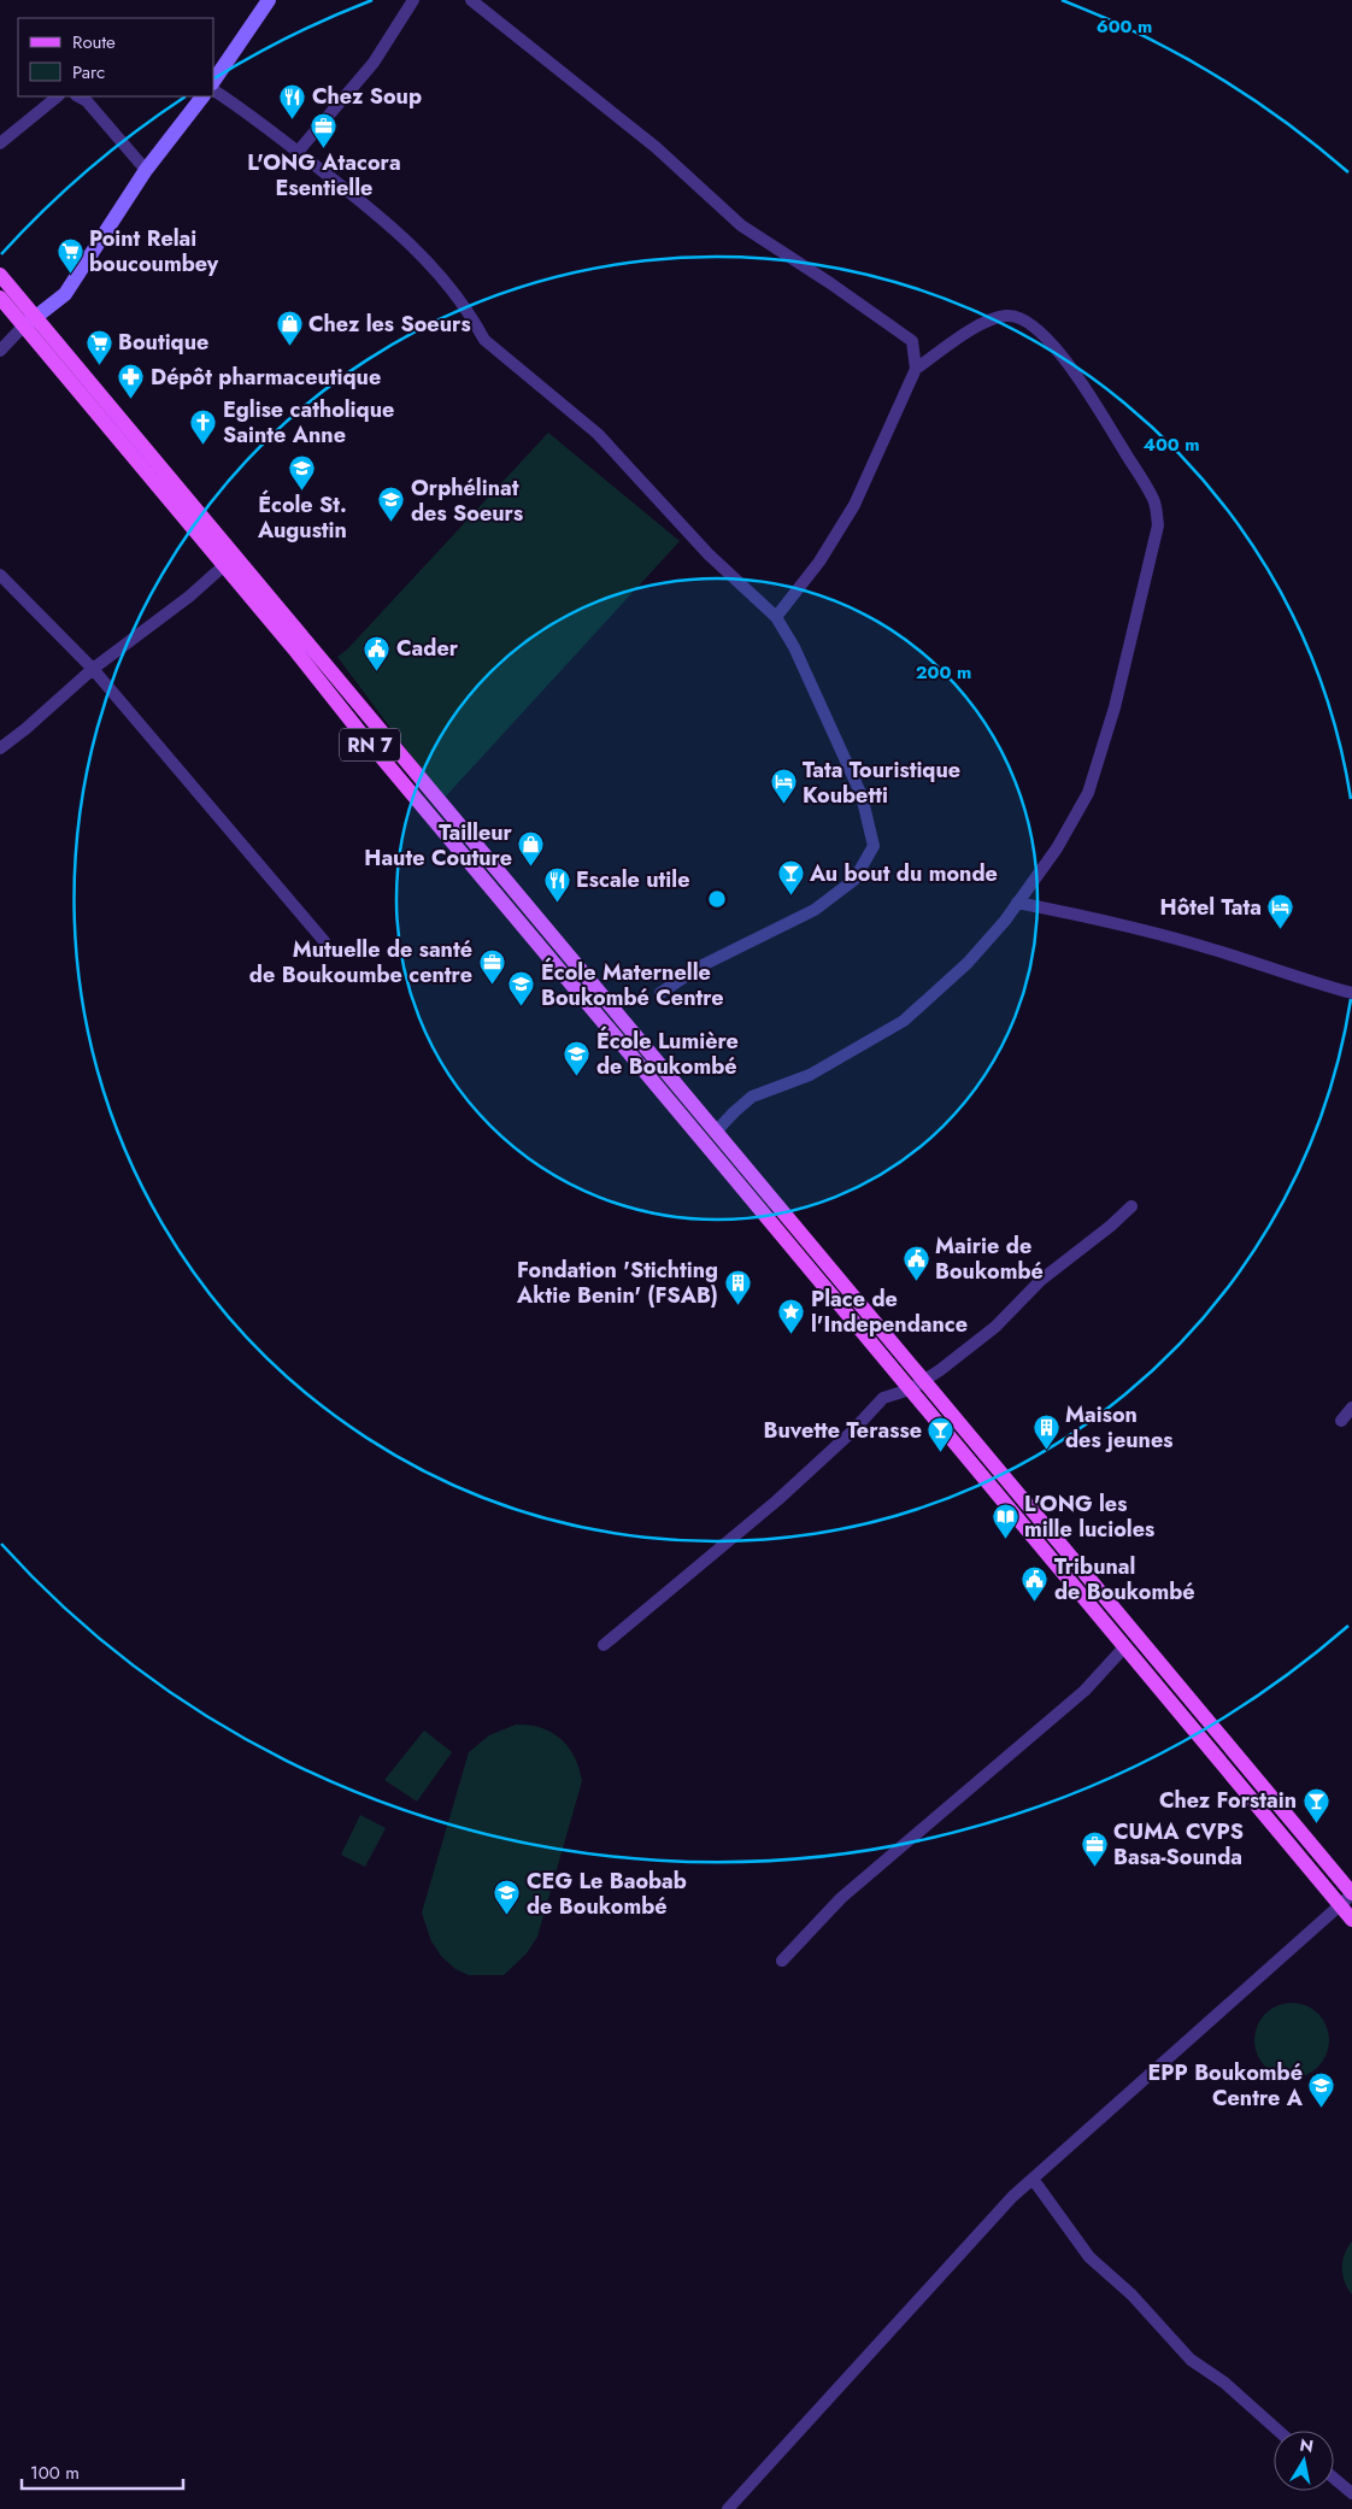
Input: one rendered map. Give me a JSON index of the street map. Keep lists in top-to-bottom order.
{
  "streets": {
    "main road": ["RN 7"]
  },
  "places": {
    "restaurant": ["Chez Soup", "Escale utile"],
    "office": ["L'ONG Atacora Esentielle", "Mutuelle de santé de Boukoumbe centre", "CUMA CVPS Basa-Sounda"],
    "supermarket": ["Point Relai boucoumbey", "Boutique"],
    "shop": ["Chez les Soeurs", "Tailleur Haute Couture"],
    "pharmacy": ["Dépôt pharmaceutique"],
    "church": ["Eglise catholique Sainte Anne"],
    "school or university": [
      "École St. Augustin",
      "Orphélinat des Soeurs",
      "École Maternelle Boukombé Centre",
      "École Lumière de Boukombé",
      "CEG Le Baobab de Boukombé",
      "EPP Boukombé Centre A"
    ],
    "public building": ["Cader", "Mairie de Boukombé", "Tribunal de Boukombé"],
    "hotel": ["Tata Touristique Koubetti", "Hôtel Tata"],
    "bar": ["Au bout du monde", "Buvette Terasse", "Chez Forstain"],
    "building": ["Fondation 'Stichting Aktie Benin' (FSAB)", "Maison des jeunes"],
    "place": ["Place de l'Independance"],
    "library": ["L'ONG les mille lucioles"]
  },
  "legend": ["Route", "Parc"],
  "scale_bar": "100 m",
  "north": "top",
  "rings": ["600 m", "400 m", "200 m"]
}
